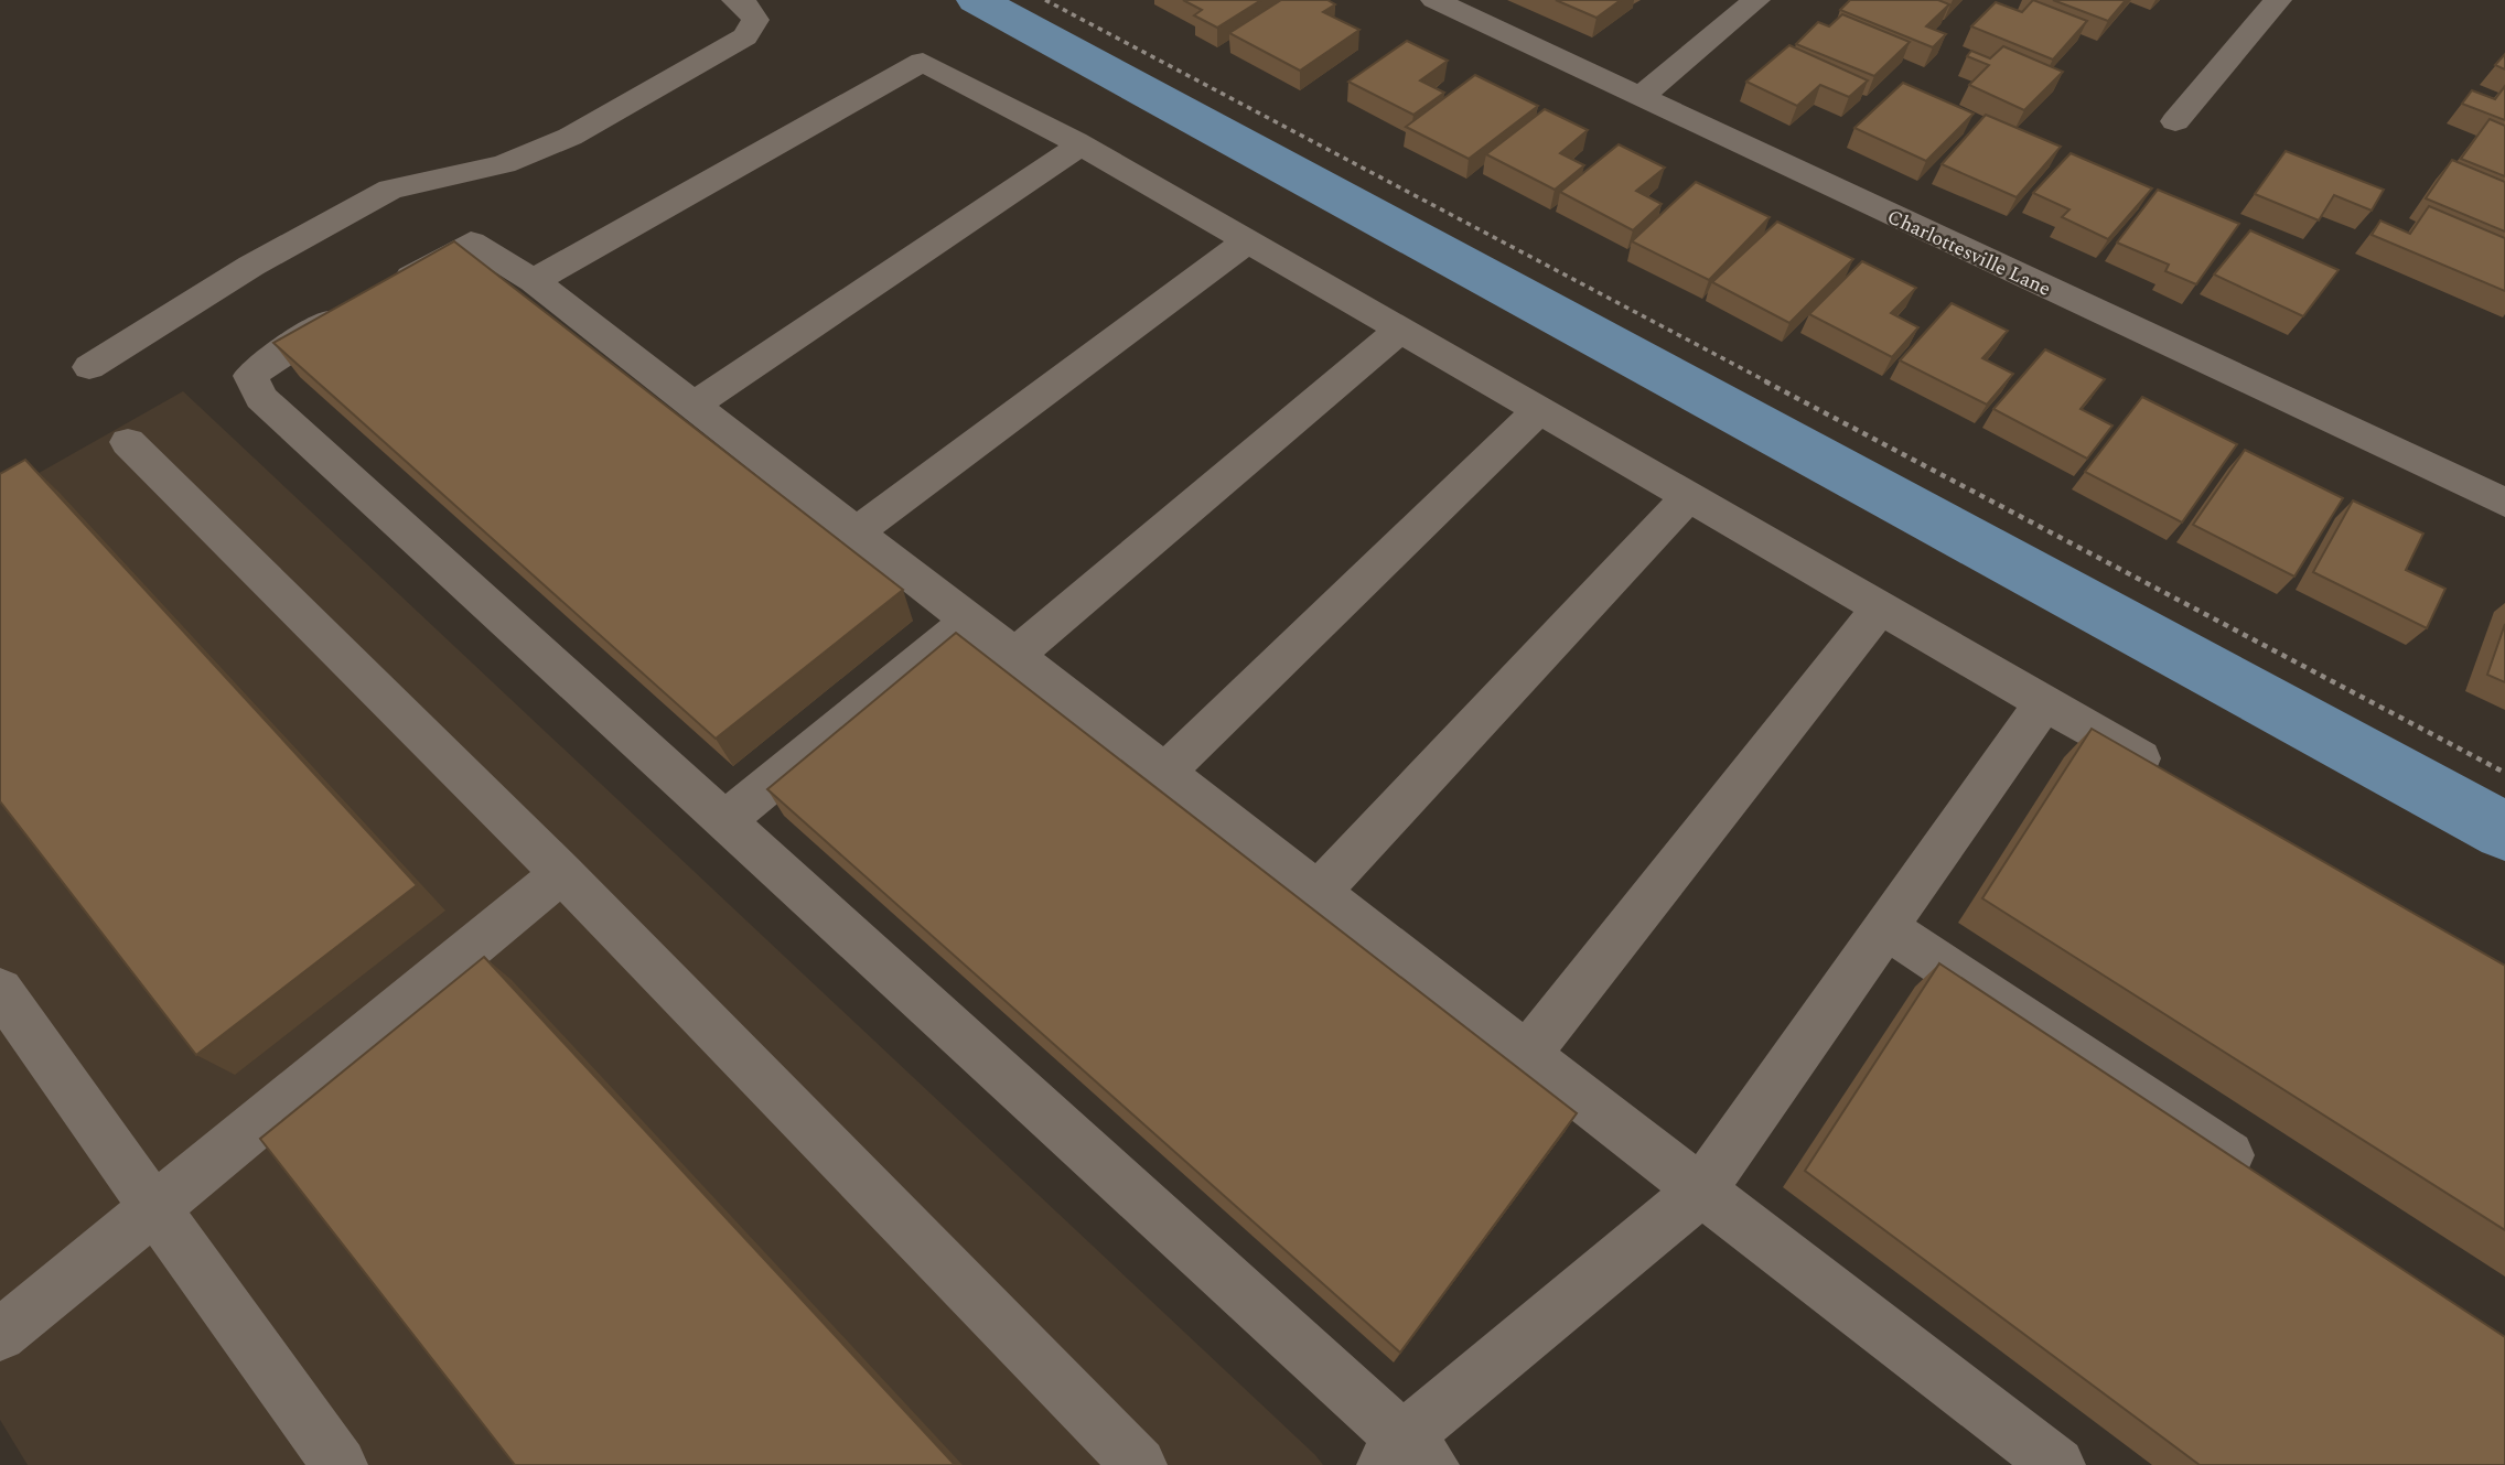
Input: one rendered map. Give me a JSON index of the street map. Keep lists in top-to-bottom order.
{
  "streets": {
    "street": ["Charlottesville Lane"]
  }
}
